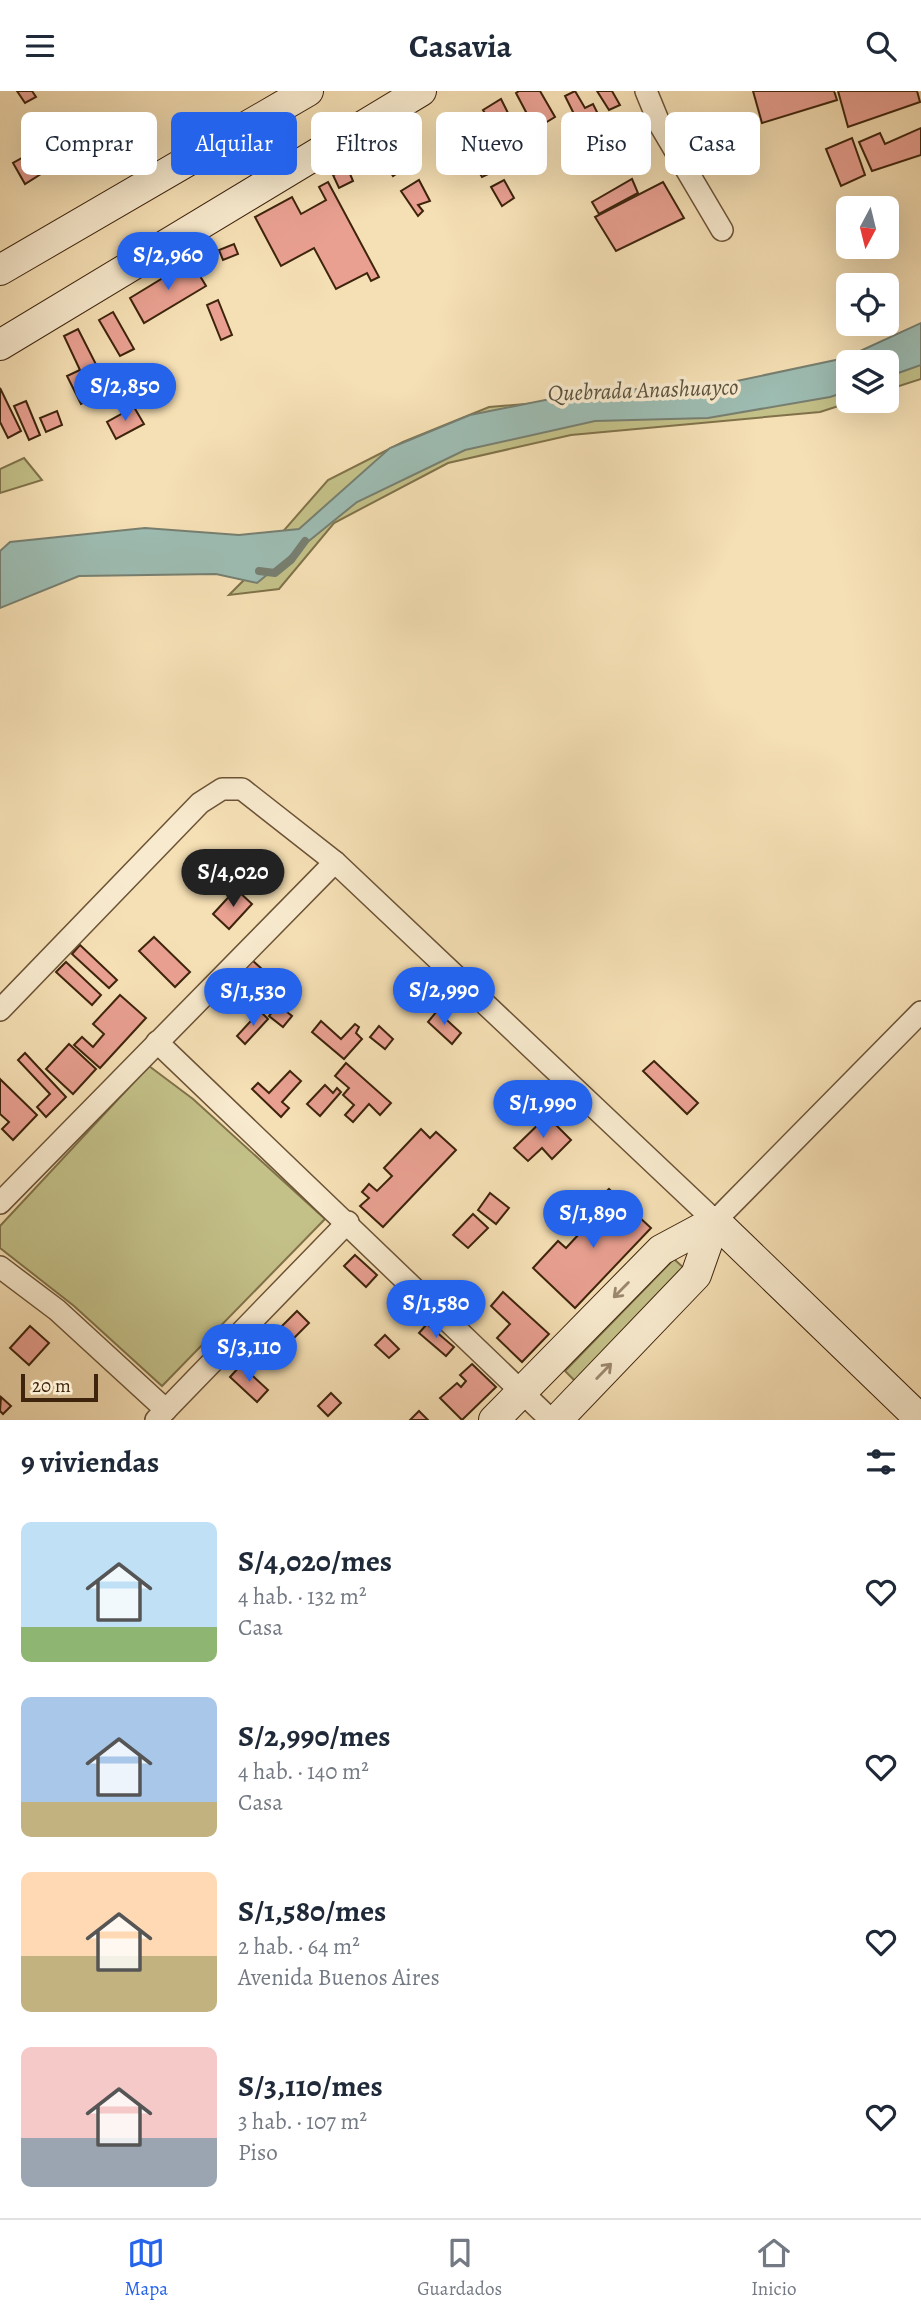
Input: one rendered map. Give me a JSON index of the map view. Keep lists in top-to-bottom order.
{
  "water": ["Quebrada Anashuayco"],
  "scale_bar": "20 m",
  "north": "bottom",
  "page": {
    "header": "Casavia",
    "chip": [
      "Comprar",
      "Alquilar",
      "Filtros",
      "Nuevo",
      "Piso",
      "Casa"
    ],
    "price": [
      "S/2,960",
      "S/2,850",
      "S/4,020",
      "S/2,990",
      "S/1,530",
      "S/1,990",
      "S/1,890",
      "S/1,580",
      "S/3,110"
    ],
    "scale": "20 m",
    "heading": "9 viviendas",
    "list": [
      {
        "name": "S/4,020/mes",
        "note": "4 hab. · 132 m² · Casa"
      },
      {
        "name": "S/2,990/mes",
        "note": "4 hab. · 140 m² · Casa"
      },
      {
        "name": "S/1,580/mes",
        "note": "2 hab. · 64 m² · Avenida Buenos Aires"
      },
      {
        "name": "S/3,110/mes",
        "note": "3 hab. · 107 m² · Piso"
      }
    ],
    "tabs": ["Mapa", "Guardados", "Inicio"]
  }
}
